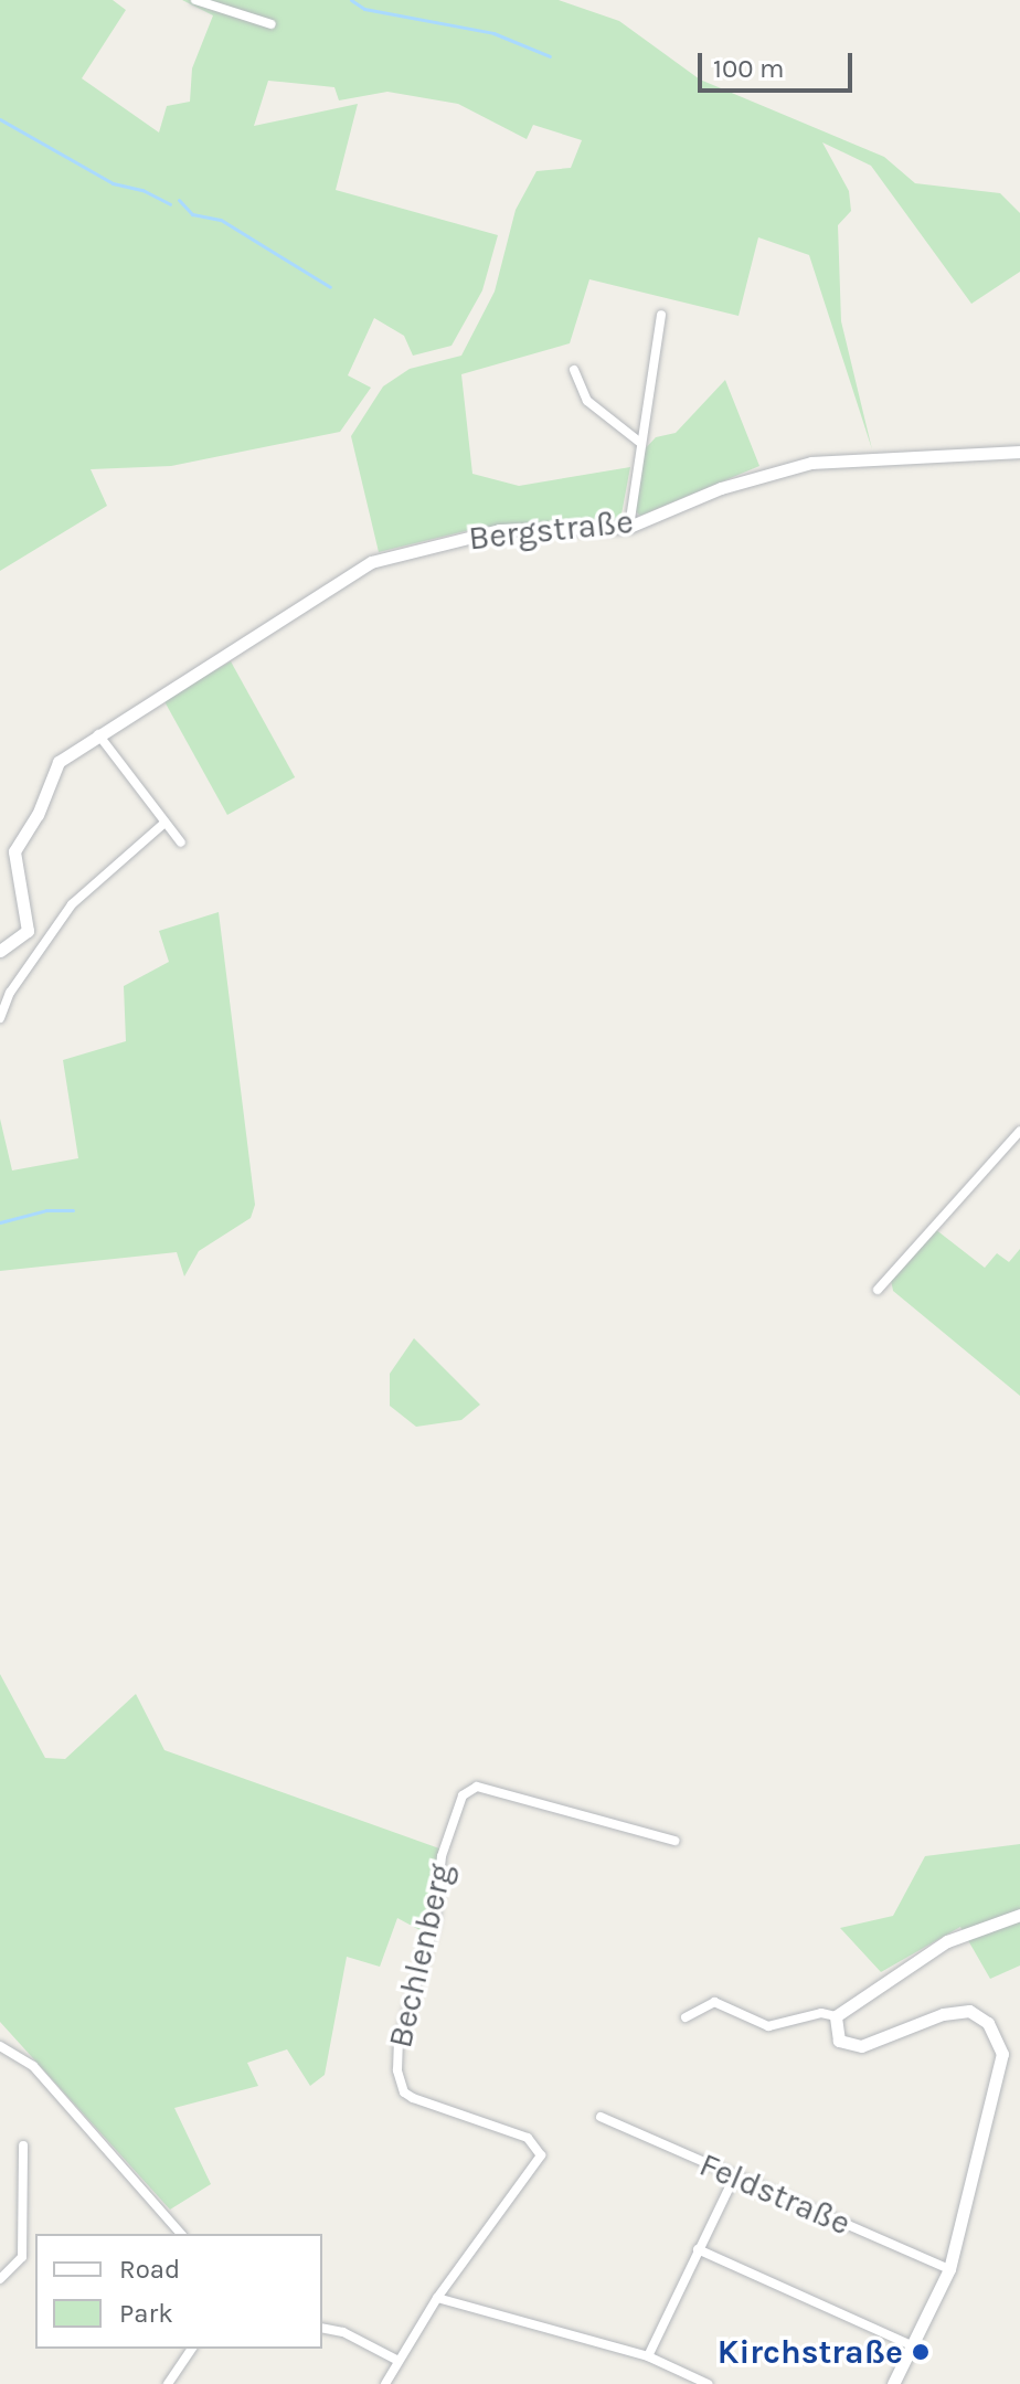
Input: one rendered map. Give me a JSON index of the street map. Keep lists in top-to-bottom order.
{
  "streets": {
    "street": ["Bergstraße", "Bechlenberg", "Feldstraße"]
  },
  "places": ["Kirchstraße"],
  "legend": ["Road", "Park"],
  "scale_bar": "100 m"
}
